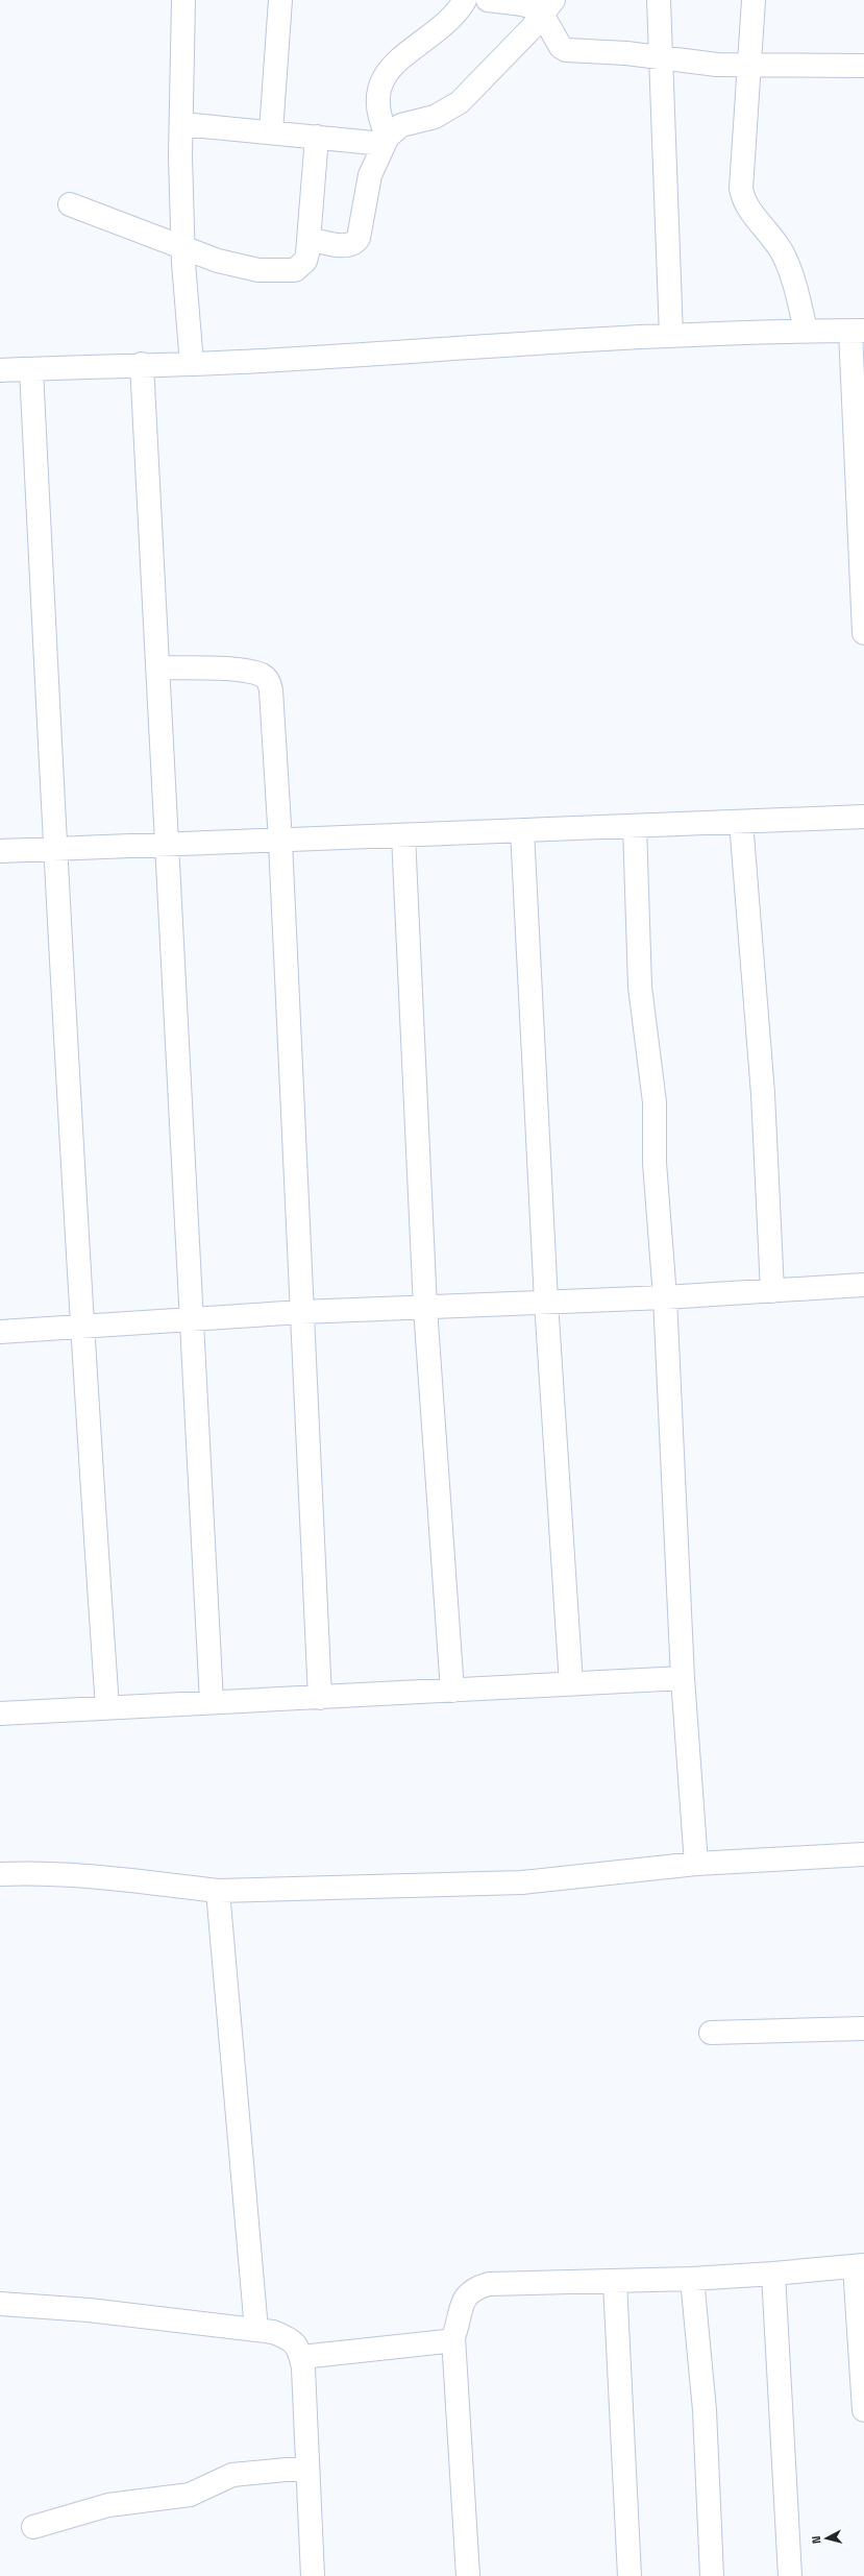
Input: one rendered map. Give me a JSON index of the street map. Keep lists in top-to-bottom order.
{
  "north": "left"
}
